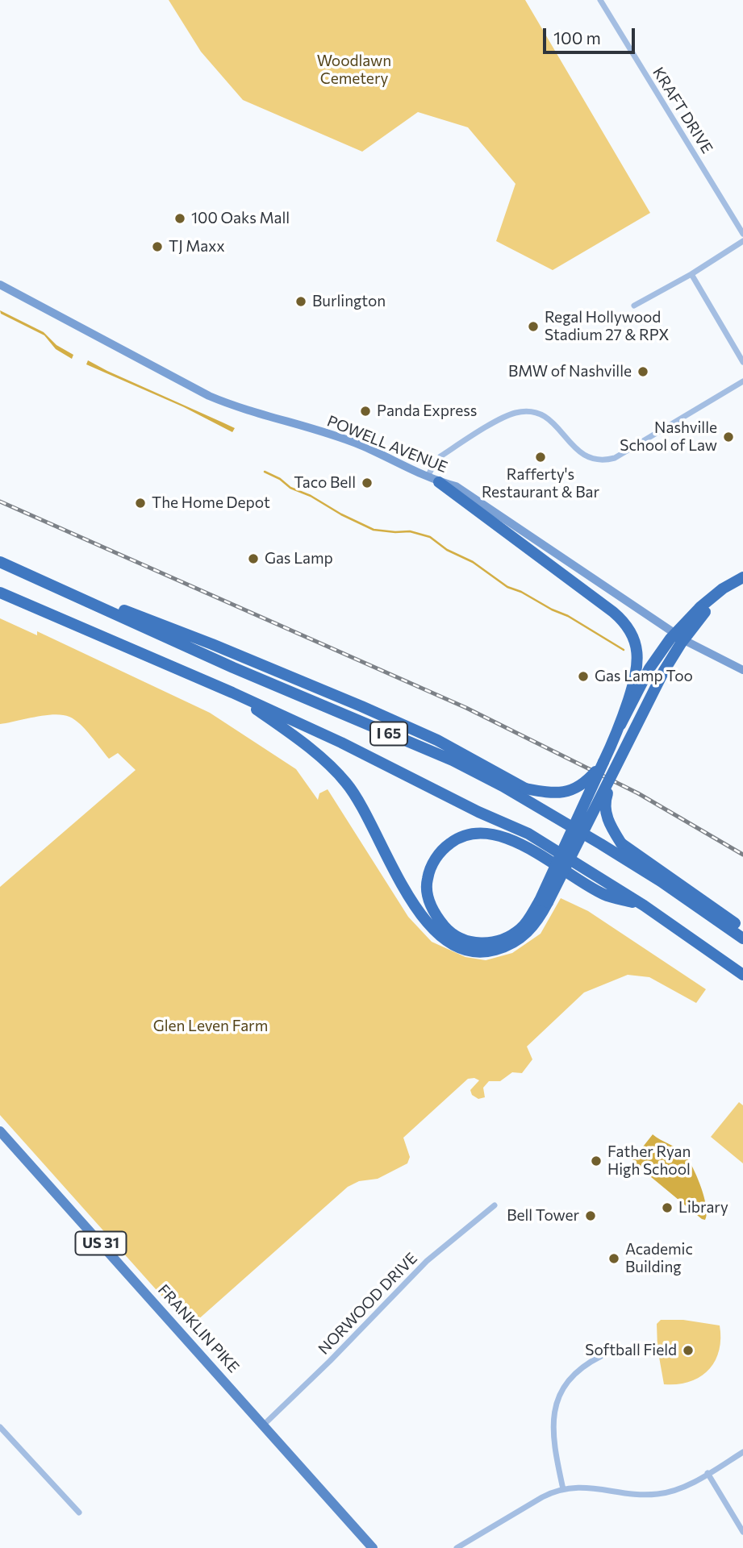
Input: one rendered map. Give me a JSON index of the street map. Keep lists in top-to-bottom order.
{
  "streets": {
    "highway": ["I 65"],
    "main road": ["POWELL AVENUE", "US 31", "FRANKLIN PIKE"],
    "street": ["KRAFT DRIVE", "NORWOOD DRIVE"]
  },
  "crossings": [
    ["NORWOOD DRIVE", "FRANKLIN PIKE"]
  ],
  "parks": ["Woodlawn Cemetery", "Glen Leven Farm"],
  "places": [
    "100 Oaks Mall",
    "TJ Maxx",
    "Burlington",
    "Regal Hollywood Stadium 27 & RPX",
    "BMW of Nashville",
    "Panda Express",
    "Nashville School of Law",
    "Rafferty's Restaurant & Bar",
    "Taco Bell",
    "The Home Depot",
    "Gas Lamp",
    "Gas Lamp Too",
    "Father Ryan High School",
    "Library",
    "Bell Tower",
    "Academic Building",
    "Softball Field"
  ],
  "scale_bar": "100 m"
}
